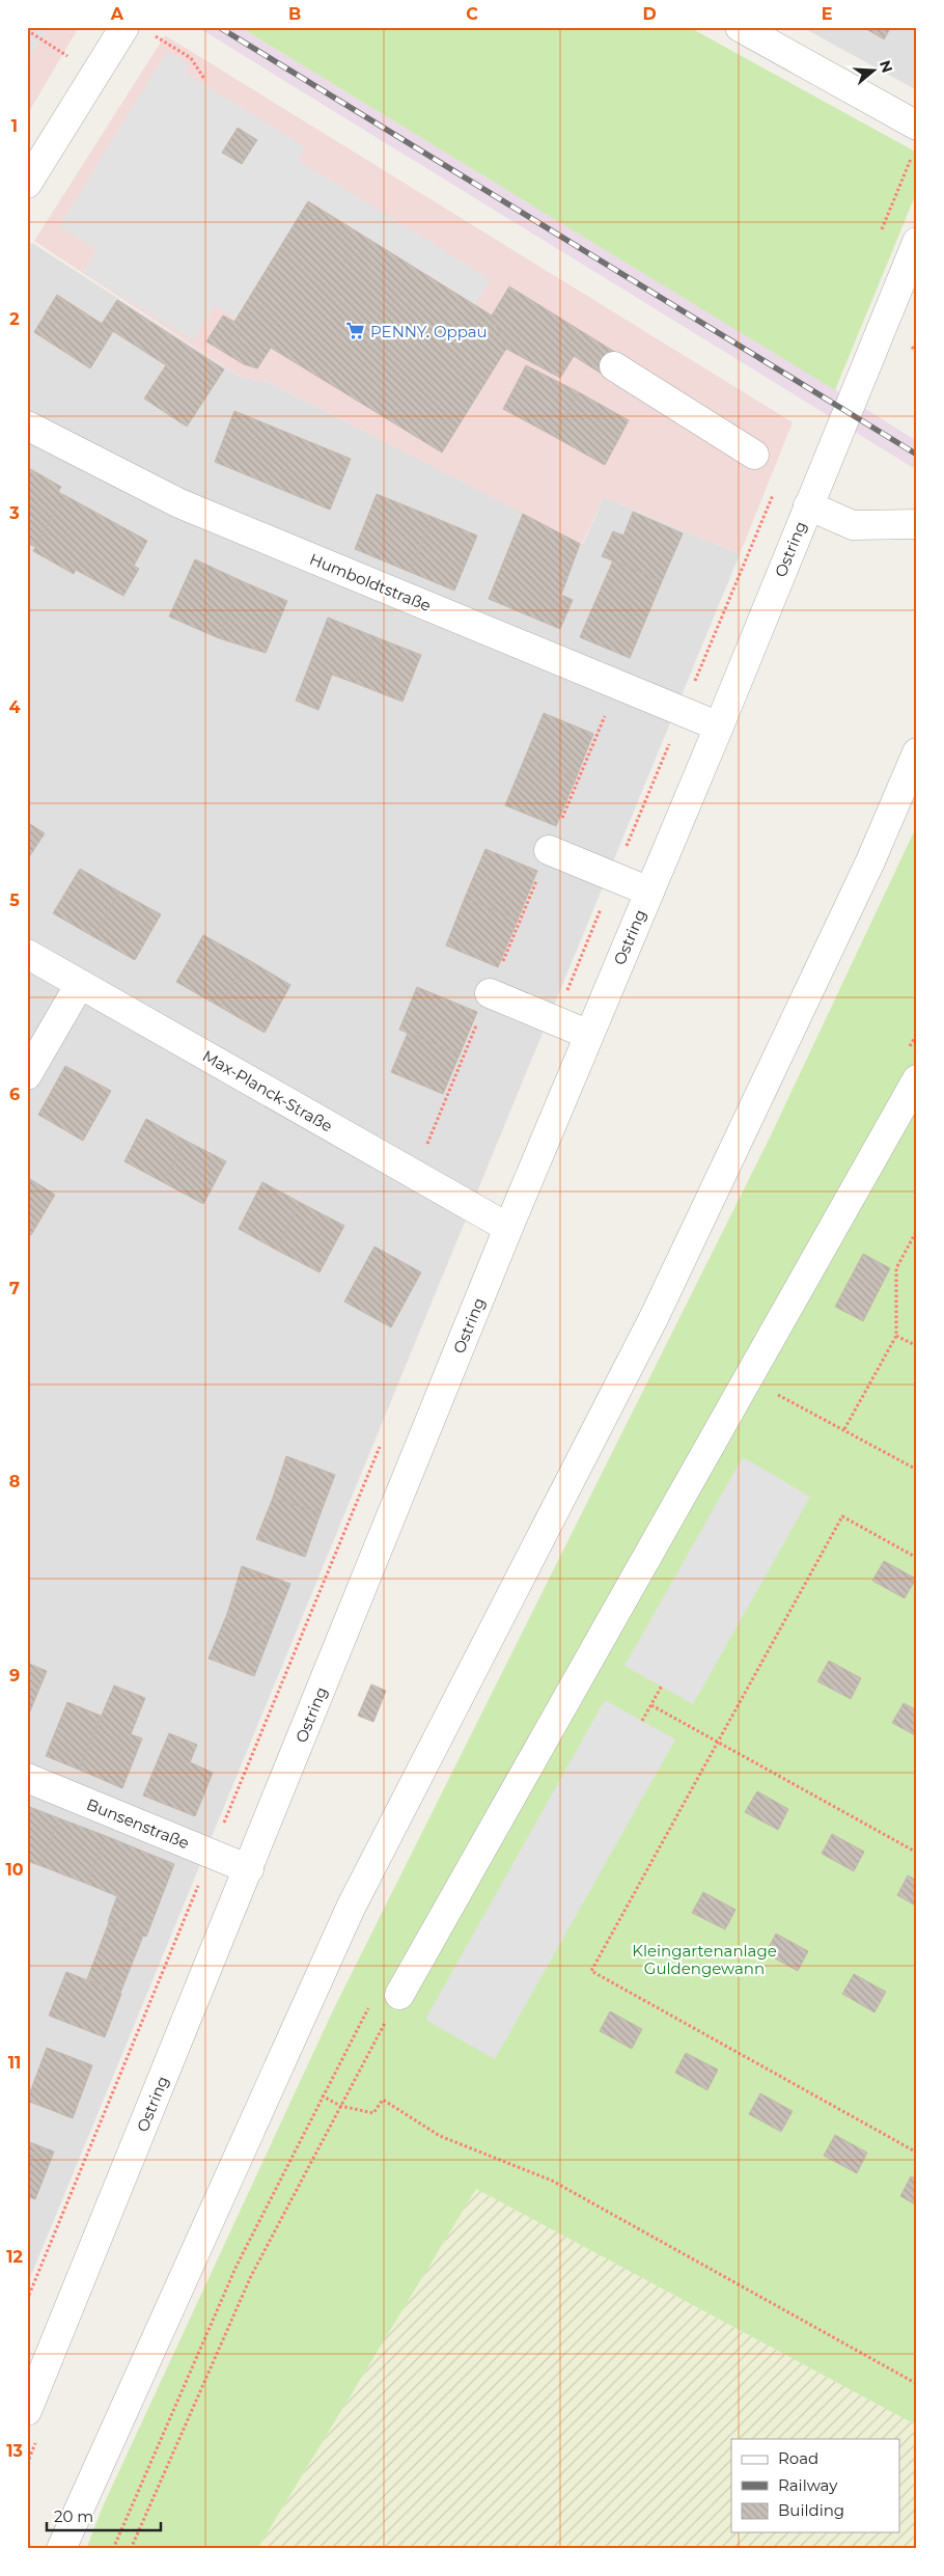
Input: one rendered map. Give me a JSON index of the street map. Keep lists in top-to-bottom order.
{
  "streets": {
    "street": [
      "Ostring",
      "Humboldtstraße",
      "Max-Planck-Straße",
      "Bunsenstraße"
    ]
  },
  "crossings": [
    ["Ostring", "Humboldtstraße"],
    ["Ostring", "Max-Planck-Straße"],
    ["Ostring", "Bunsenstraße"]
  ],
  "parks": ["Kleingartenanlage Guldengewann"],
  "places": {
    "supermarket": ["PENNY. Oppau"]
  },
  "legend": ["Road", "Railway", "Building"],
  "scale_bar": "20 m",
  "north": "right",
  "grid": {
    "columns": [
      "A",
      "B",
      "C",
      "D",
      "E"
    ],
    "rows": [
      "1",
      "2",
      "3",
      "4",
      "5",
      "6",
      "7",
      "8",
      "9",
      "10",
      "11",
      "12",
      "13"
    ]
  }
}
